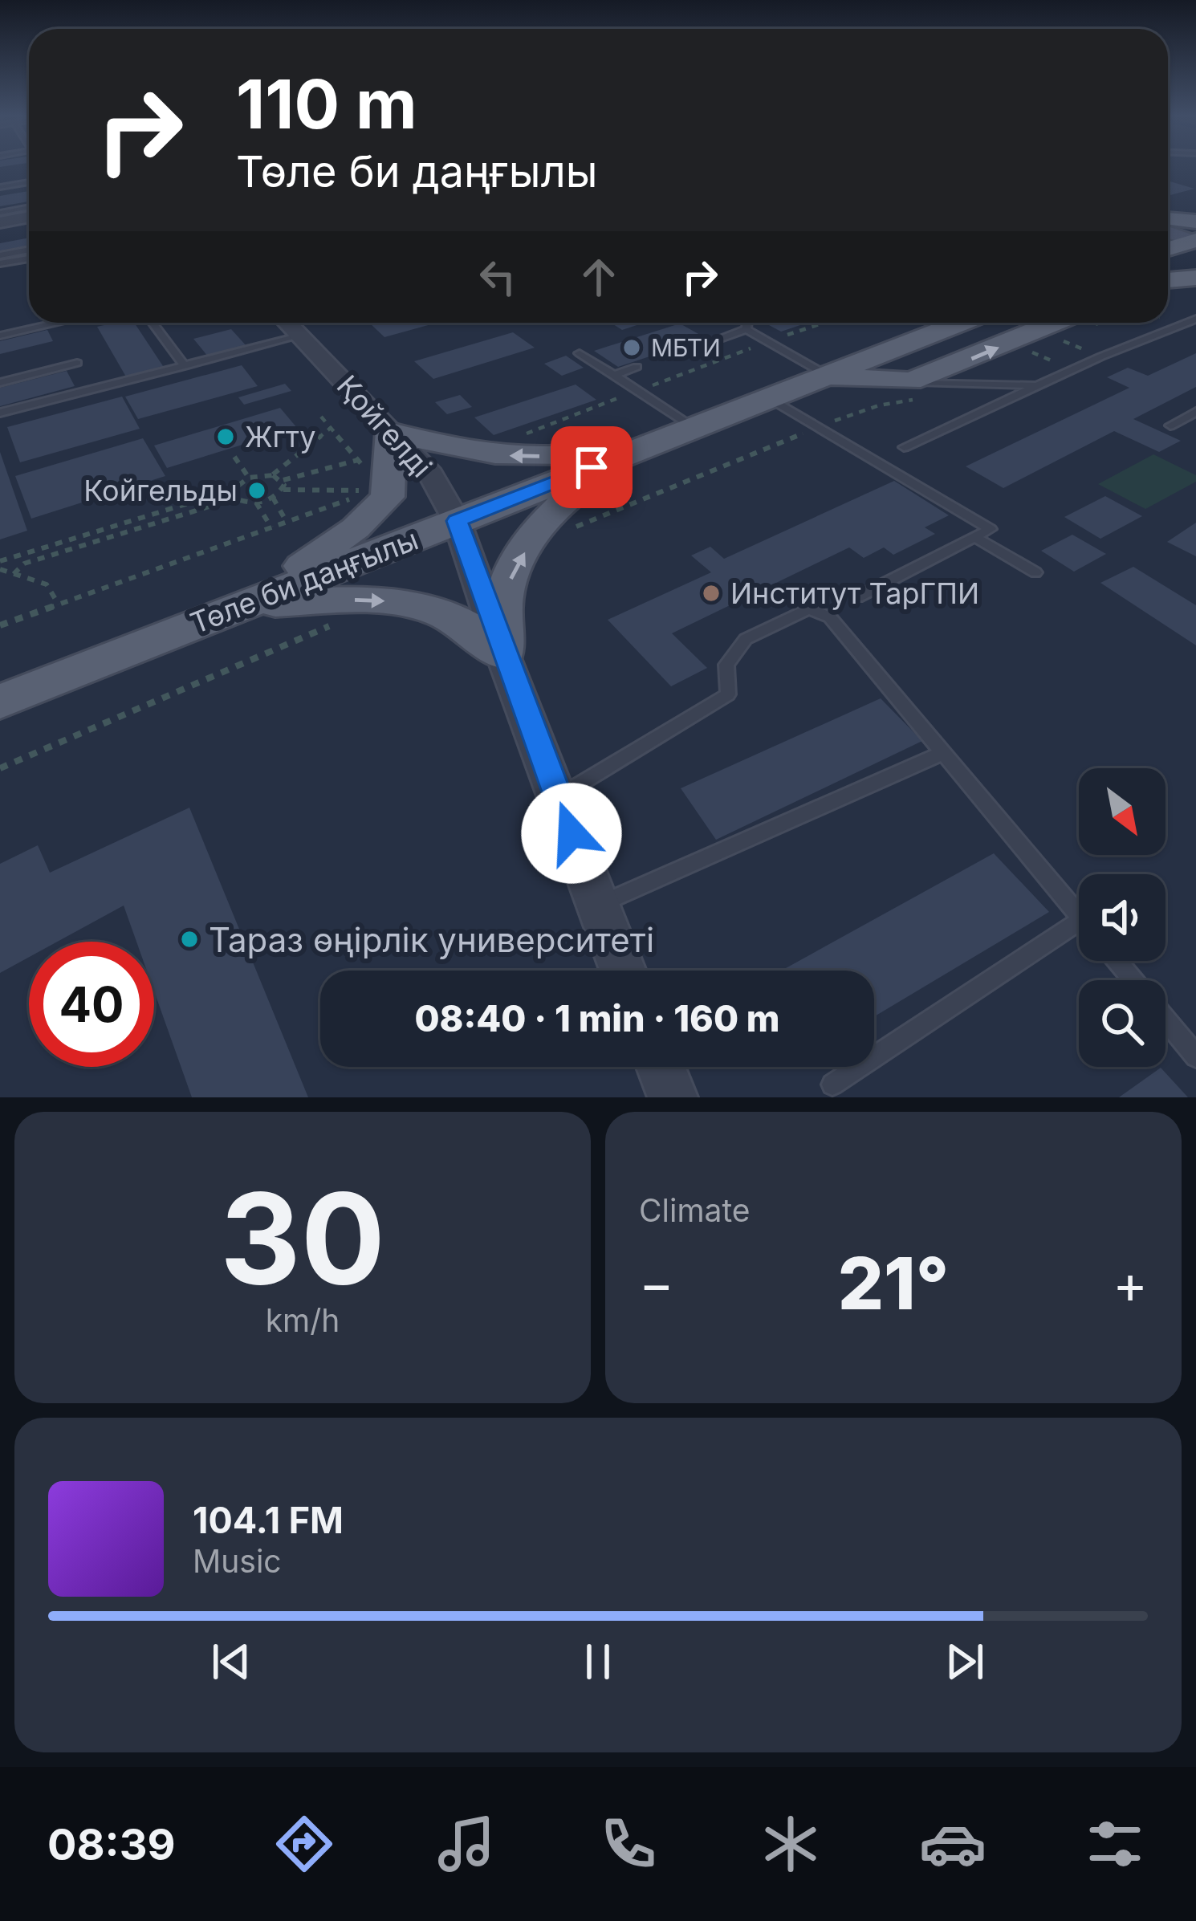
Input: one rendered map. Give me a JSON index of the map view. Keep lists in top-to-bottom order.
{
  "streets": {
    "main road": ["Төле би даңғылы"],
    "street": ["Қойгелді"]
  },
  "crossings": [
    ["Қойгелді", "Төле би даңғылы"]
  ],
  "places": [
    "МБТИ",
    "Жгту",
    "Койгельды",
    "Институт ТарГПИ",
    "Тараз өңірлік университеті"
  ],
  "north": "bottom right",
  "page": {
    "turn": ["110 m", "Төле би даңғылы"],
    "limit": "40",
    "trip": "08:40 · 1 min · 160 m",
    "tile": [
      ["30", "km/h"],
      "Climate"
    ],
    "heat": ["−", "21°", "+"],
    "song": ["104.1 FM", "Music"],
    "tabs": "08:39"
  }
}
